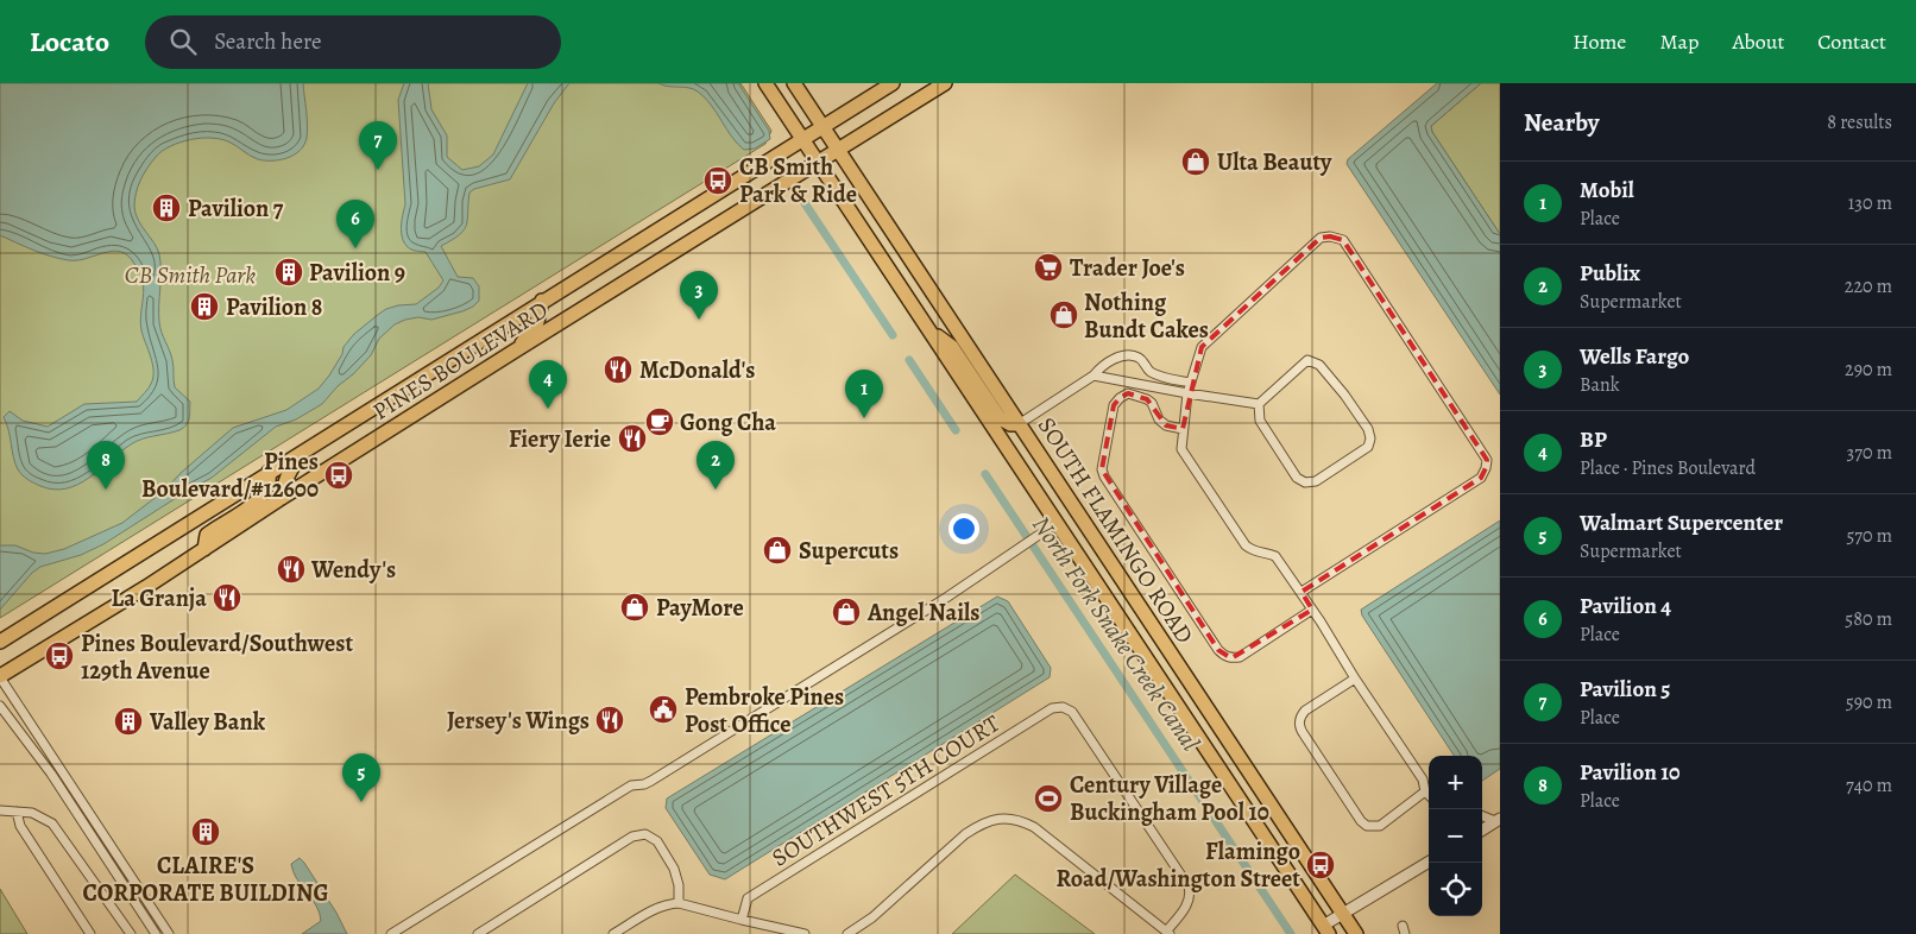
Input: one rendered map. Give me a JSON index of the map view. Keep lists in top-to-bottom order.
{
  "streets": {
    "highway": ["PINES BOULEVARD", "SOUTH FLAMINGO ROAD"],
    "street": ["SOUTHWEST 5TH COURT"]
  },
  "crossings": [
    ["PINES BOULEVARD", "SOUTH FLAMINGO ROAD"]
  ],
  "water": ["North Fork Snake Creek Canal"],
  "parks": ["CB Smith Park"],
  "places": {
    "shop": [
      "Ulta Beauty",
      "Nothing Bundt Cakes",
      "Supercuts",
      "PayMore",
      "Angel Nails"
    ],
    "bus stop": [
      "CB Smith Park & Ride",
      "Pines Boulevard/#12600",
      "Pines Boulevard/Southwest 129th Avenue",
      "Flamingo Road/Washington Street"
    ],
    "building": [
      "Pavilion 7",
      "Pavilion 9",
      "Pavilion 8",
      "Valley Bank",
      "CLAIRE'S CORPORATE BUILDING"
    ],
    "supermarket": ["Trader Joe's"],
    "restaurant": [
      "McDonald's",
      "Fiery Ierie",
      "Wendy's",
      "La Granja",
      "Jersey's Wings"
    ],
    "cafe": ["Gong Cha"],
    "public building": ["Pembroke Pines Post Office"],
    "sports": ["Century Village Buckingham Pool 10"]
  },
  "page": {
    "header": "Locato",
    "search": "Search here",
    "nav": [
      "Home",
      "Map",
      "About",
      "Contact"
    ],
    "heading": ["Nearby", "8 results"],
    "pins": [
      "7",
      "6",
      "3",
      "4",
      "1",
      "2",
      "8",
      "5"
    ],
    "list": [
      {
        "mark": "1",
        "name": "Mobil",
        "note": "Place",
        "value": "130 m"
      },
      {
        "mark": "2",
        "name": "Publix",
        "note": "Supermarket",
        "value": "220 m"
      },
      {
        "mark": "3",
        "name": "Wells Fargo",
        "note": "Bank",
        "value": "290 m"
      },
      {
        "mark": "4",
        "name": "BP",
        "note": "Place · Pines Boulevard",
        "value": "370 m"
      },
      {
        "mark": "5",
        "name": "Walmart Supercenter",
        "note": "Supermarket",
        "value": "570 m"
      },
      {
        "mark": "6",
        "name": "Pavilion 4",
        "note": "Place",
        "value": "580 m"
      },
      {
        "mark": "7",
        "name": "Pavilion 5",
        "note": "Place",
        "value": "590 m"
      },
      {
        "mark": "8",
        "name": "Pavilion 10",
        "note": "Place",
        "value": "740 m"
      }
    ],
    "map_buttons": ["+", "−"]
  }
}
